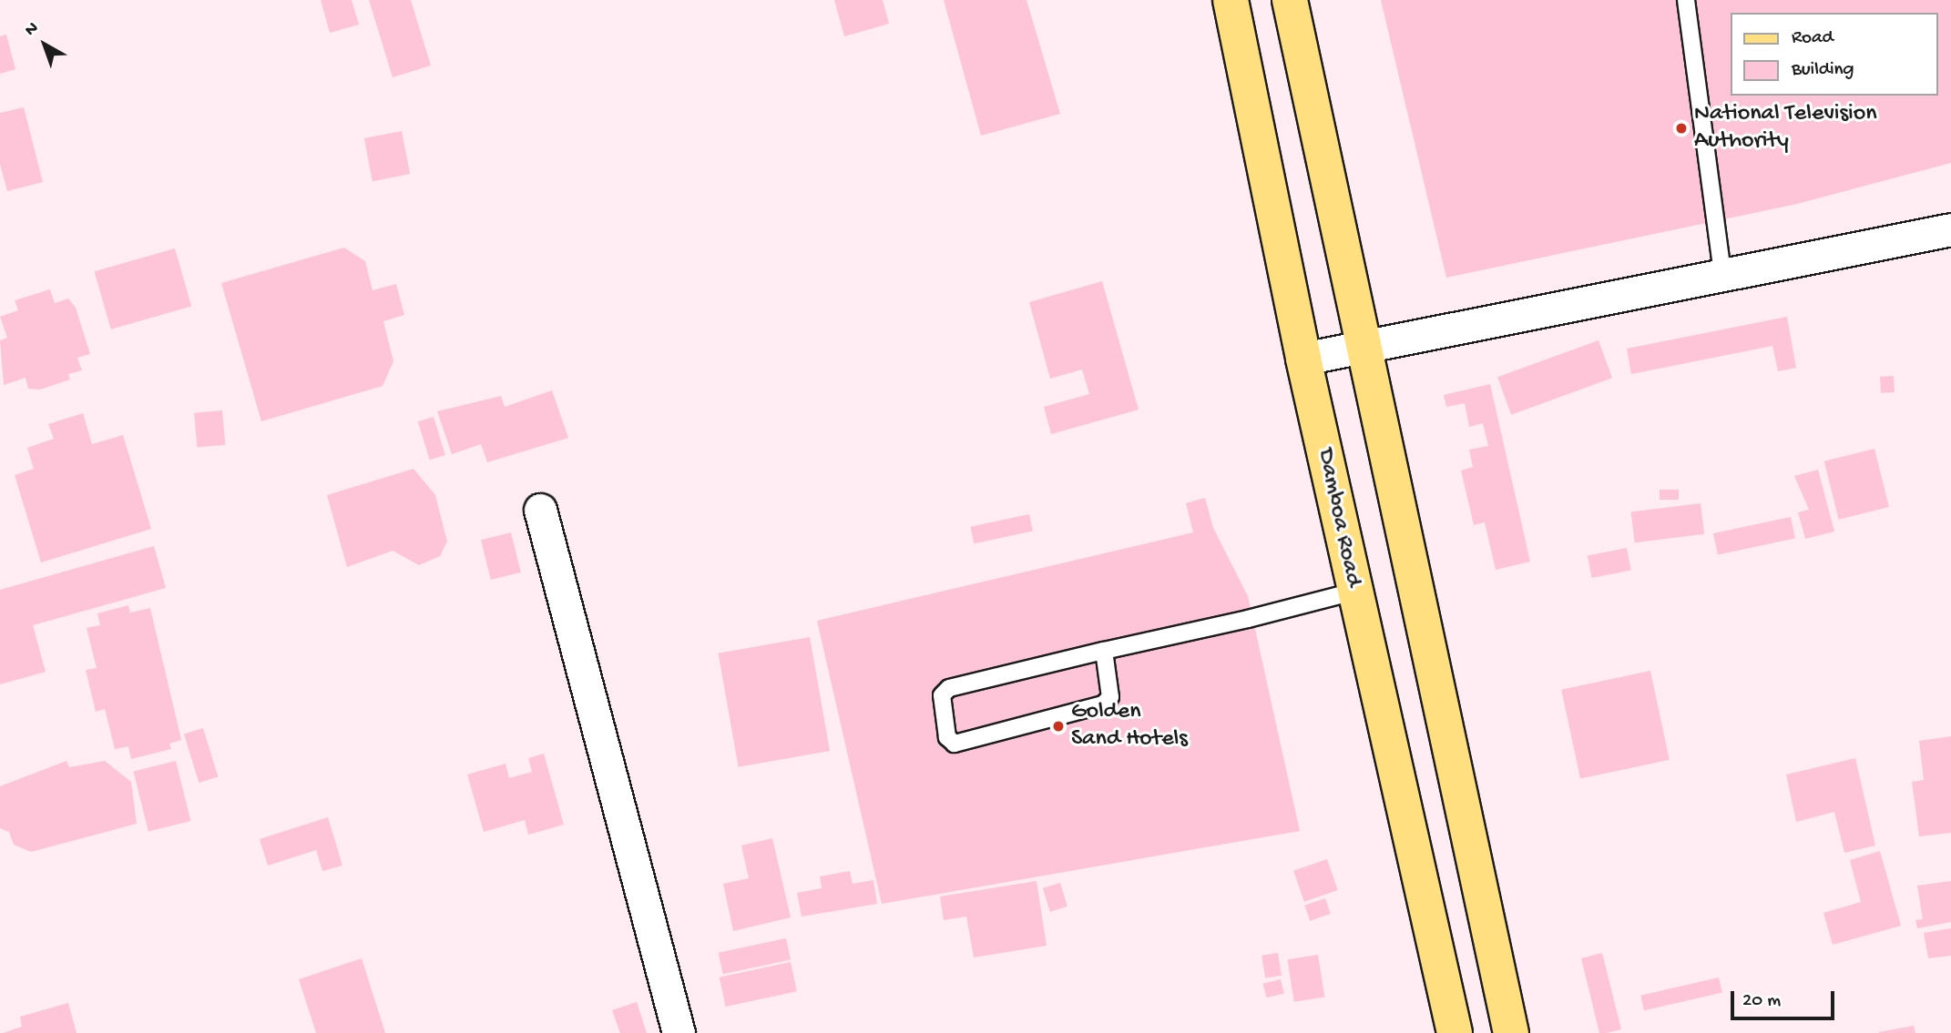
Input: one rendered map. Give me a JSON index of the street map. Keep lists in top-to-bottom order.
{
  "streets": {
    "main road": ["Damboa Road"]
  },
  "places": ["National Television Authority", "Golden Sand Hotels"],
  "legend": ["Road", "Building"],
  "scale_bar": "20 m",
  "north": "top left"
}
